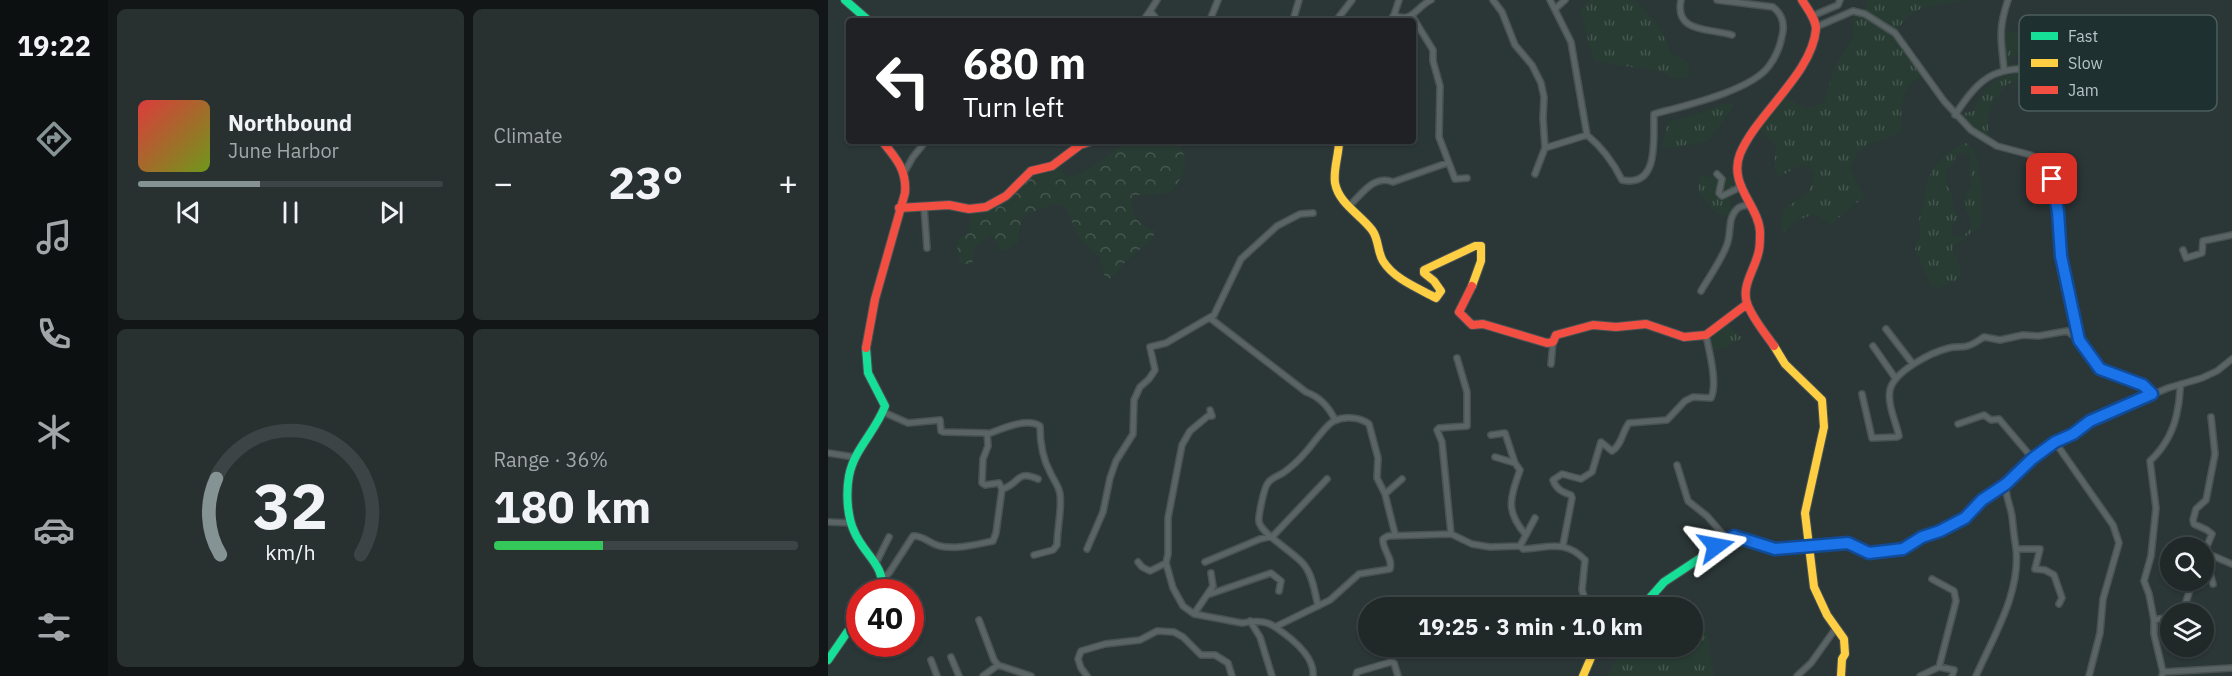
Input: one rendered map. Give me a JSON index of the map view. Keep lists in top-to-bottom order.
{
  "legend": ["Fast", "Slow", "Jam"],
  "page": {
    "tabs": "19:22",
    "tile": [
      "Climate",
      ["Range · 36%", "180 km"]
    ],
    "turn": ["680 m", "Turn left"],
    "song": ["Northbound", "June Harbor"],
    "heat": ["−", "23°", "+"],
    "limit": "40",
    "trip": "19:25 · 3 min · 1.0 km",
    "gauge": ["32", "km/h"]
  }
}
